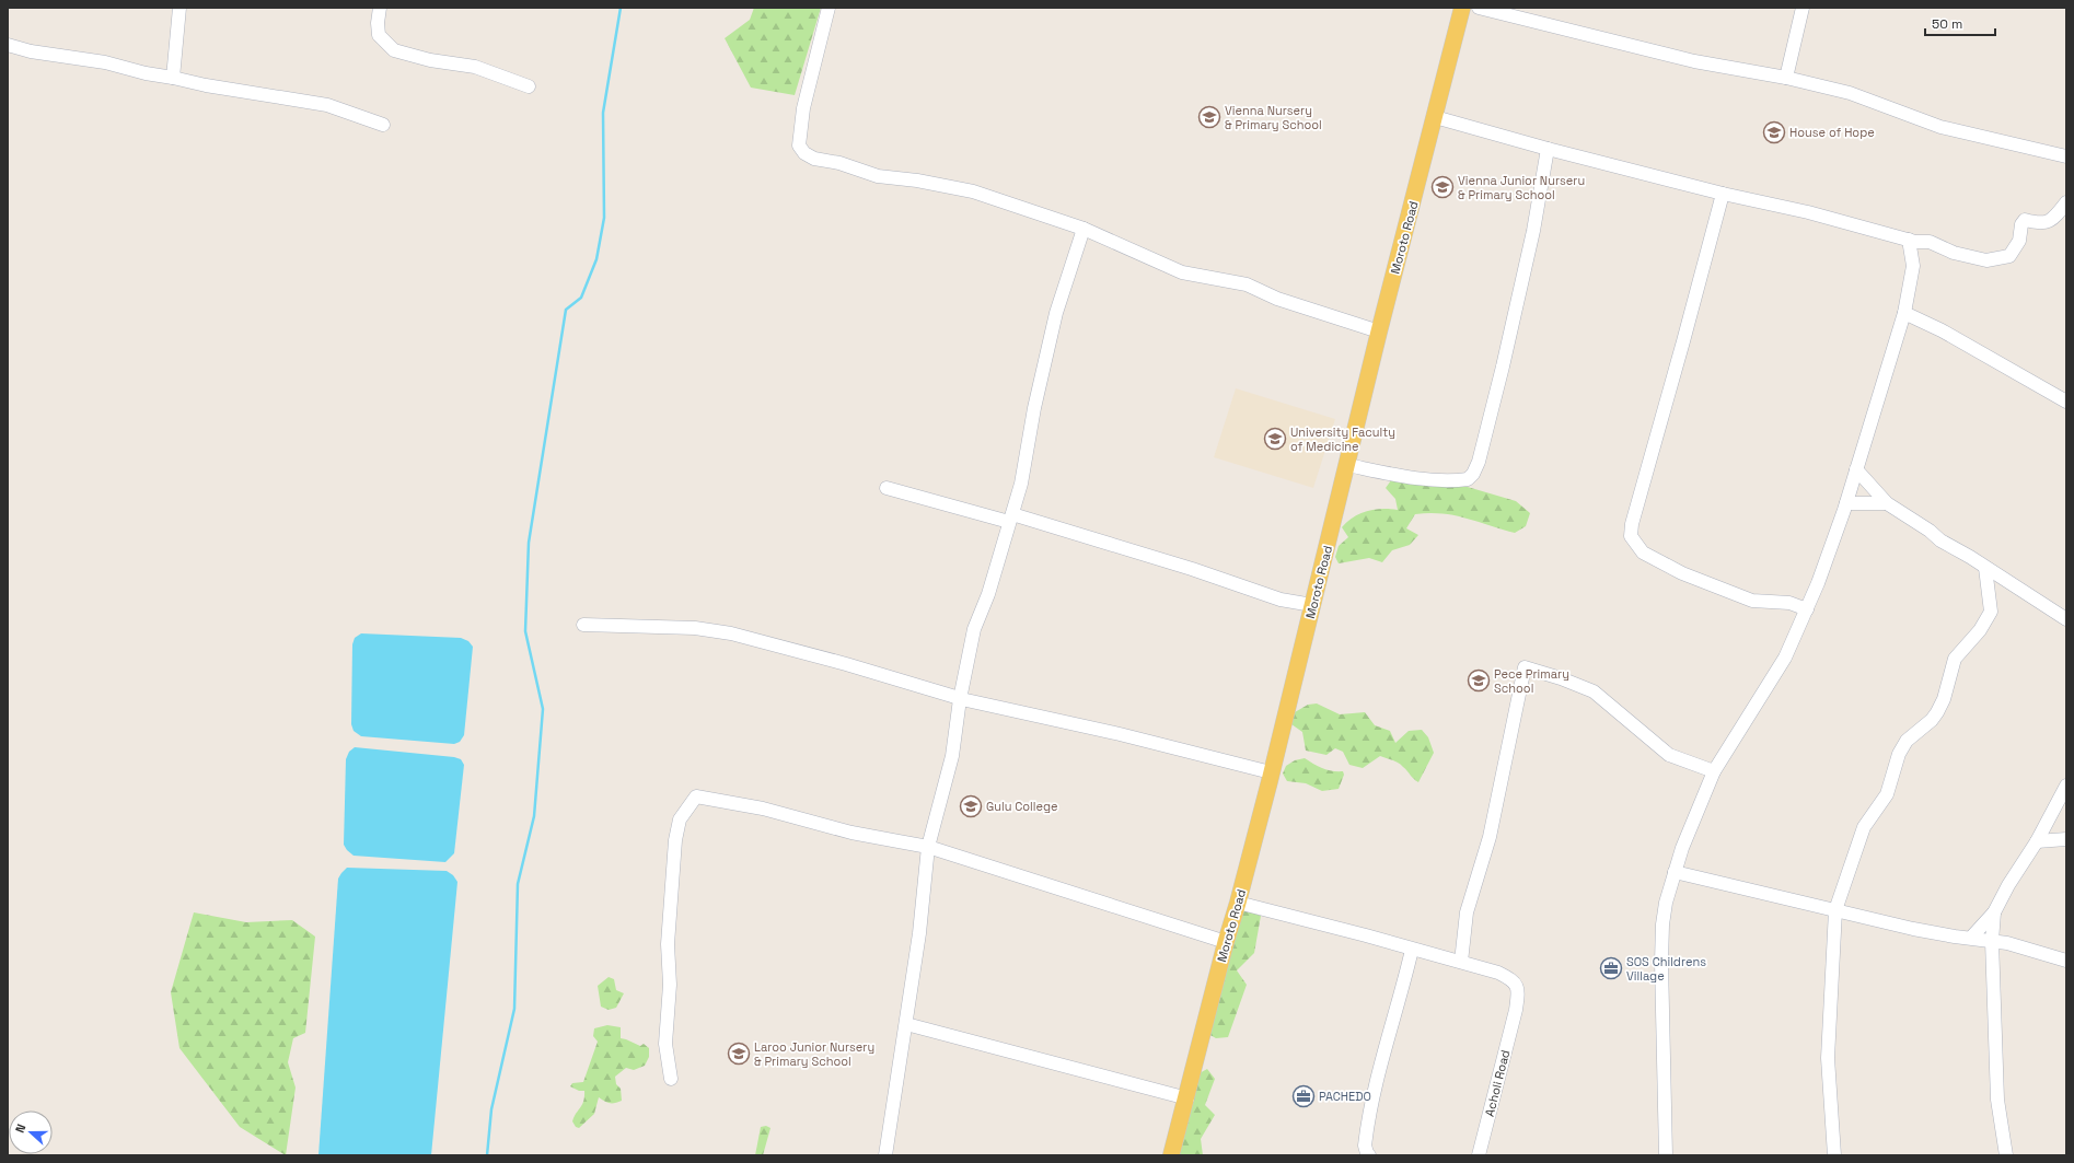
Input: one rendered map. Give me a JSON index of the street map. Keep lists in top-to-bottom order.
{
  "streets": {
    "main road": ["Moroto Road"],
    "street": ["Acholi Road"]
  },
  "crossings": [
    ["Moroto Road", "Acholi Road"]
  ],
  "places": {
    "school or university": [
      "Vienna Nursery & Primary School",
      "House of Hope",
      "Vienna Junior Nurseru & Primary School",
      "University Faculty of Medicine",
      "Pece Primary School",
      "Gulu College",
      "Laroo Junior Nursery & Primary School"
    ],
    "office": ["SOS Childrens Village", "PACHEDO"]
  },
  "scale_bar": "50 m",
  "north": "left"
}
